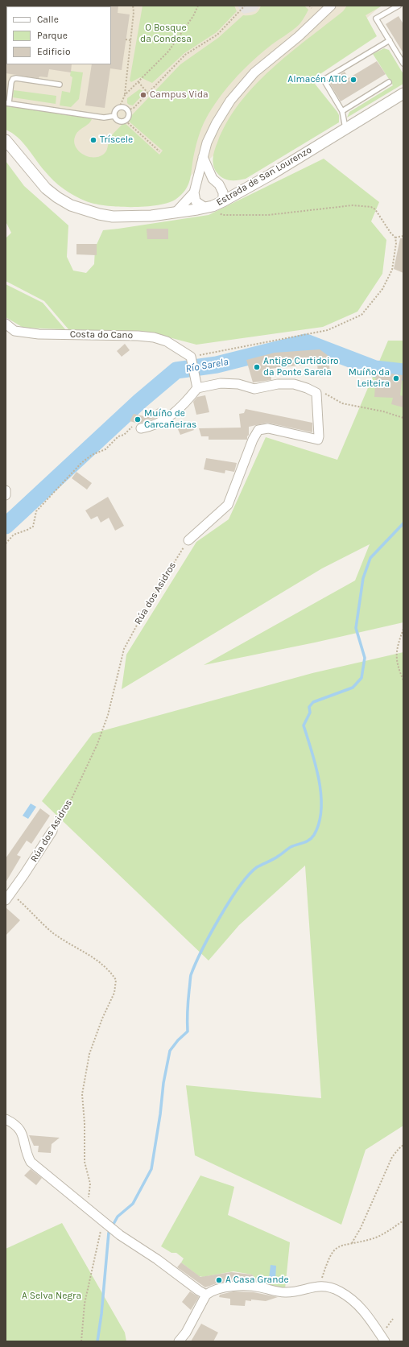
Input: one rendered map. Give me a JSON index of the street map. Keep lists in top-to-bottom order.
{
  "streets": {
    "street": ["Estrada de San Lourenzo", "Costa do Cano", "Rúa dos Asidros"]
  },
  "water": ["Río Sarela"],
  "parks": ["O Bosque da Condesa", "A Selva Negra"],
  "places": [
    "Almacén ATIC",
    "Campus Vida",
    "Tríscele",
    "Antigo Curtidoiro da Ponte Sarela",
    "Muíño da Leiteira",
    "Muíño de Carcañeiras",
    "A Casa Grande"
  ],
  "legend": ["Calle", "Parque", "Edificio"]
}
